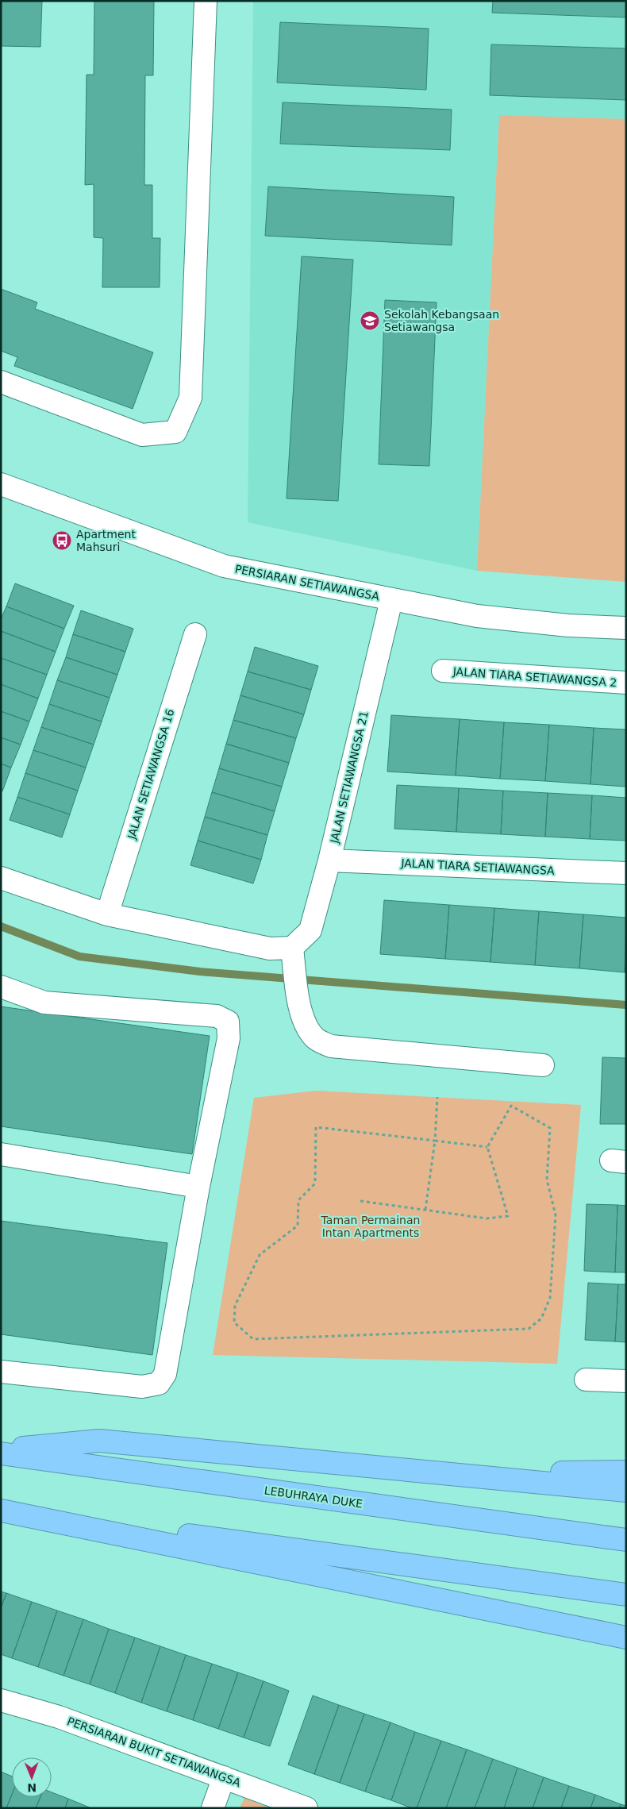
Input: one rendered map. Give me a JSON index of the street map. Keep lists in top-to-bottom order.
{
  "streets": {
    "highway": ["LEBUHRAYA DUKE"],
    "street": [
      "PERSIARAN SETIAWANGSA",
      "JALAN TIARA SETIAWANGSA 2",
      "JALAN SETIAWANGSA 16",
      "JALAN SETIAWANGSA 21",
      "JALAN TIARA SETIAWANGSA",
      "PERSIARAN BUKIT SETIAWANGSA"
    ]
  },
  "crossings": [
    ["PERSIARAN SETIAWANGSA", "JALAN SETIAWANGSA 21"],
    ["JALAN SETIAWANGSA 21", "JALAN TIARA SETIAWANGSA"]
  ],
  "parks": ["Taman Permainan Intan Apartments"],
  "places": {
    "school or university": ["Sekolah Kebangsaan Setiawangsa"],
    "bus stop": ["Apartment Mahsuri"]
  },
  "north": "bottom"
}
